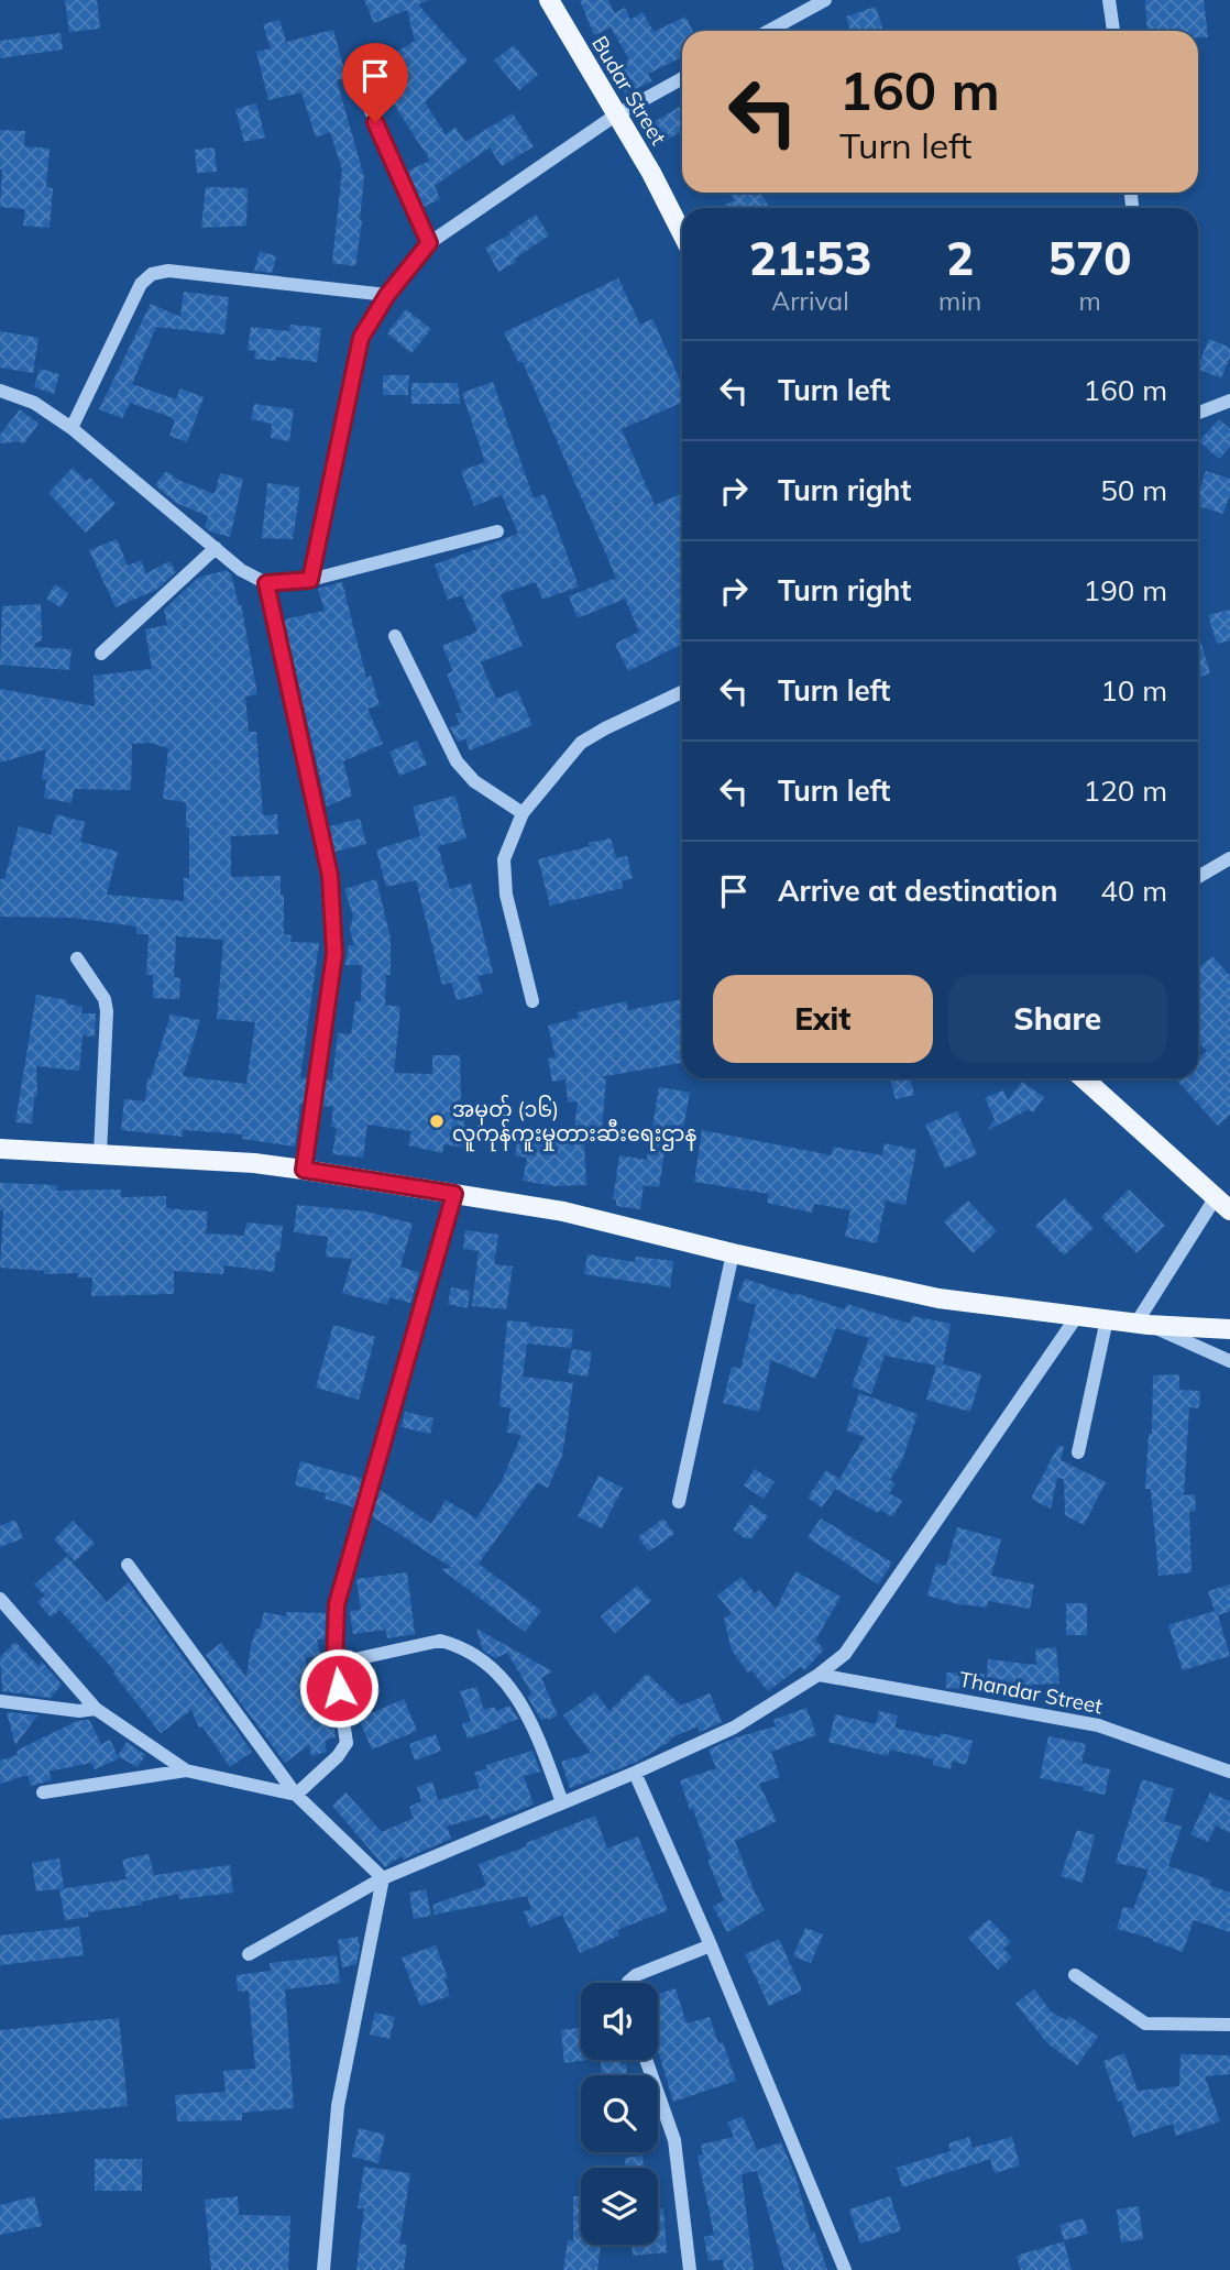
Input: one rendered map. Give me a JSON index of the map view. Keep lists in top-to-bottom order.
{
  "streets": {
    "main road": ["Budar Street"],
    "street": ["Thandar Street"]
  },
  "places": ["အမှတ် (၁၆) လူကုန်ကူးမှုတားဆီးရေးဌာန"],
  "page": {
    "turn": ["160 m", "Turn left"],
    "eta": [
      "21:53",
      "Arrival",
      "2",
      "min",
      "570",
      "m"
    ],
    "list": [
      {
        "name": "Turn left",
        "value": "160 m"
      },
      {
        "name": "Turn right",
        "value": "50 m"
      },
      {
        "name": "Turn right",
        "value": "190 m"
      },
      {
        "name": "Turn left",
        "value": "10 m"
      },
      {
        "name": "Turn left",
        "value": "120 m"
      },
      {
        "name": "Arrive at destination",
        "value": "40 m"
      }
    ],
    "buttons": ["Exit", "Share"]
  }
}
